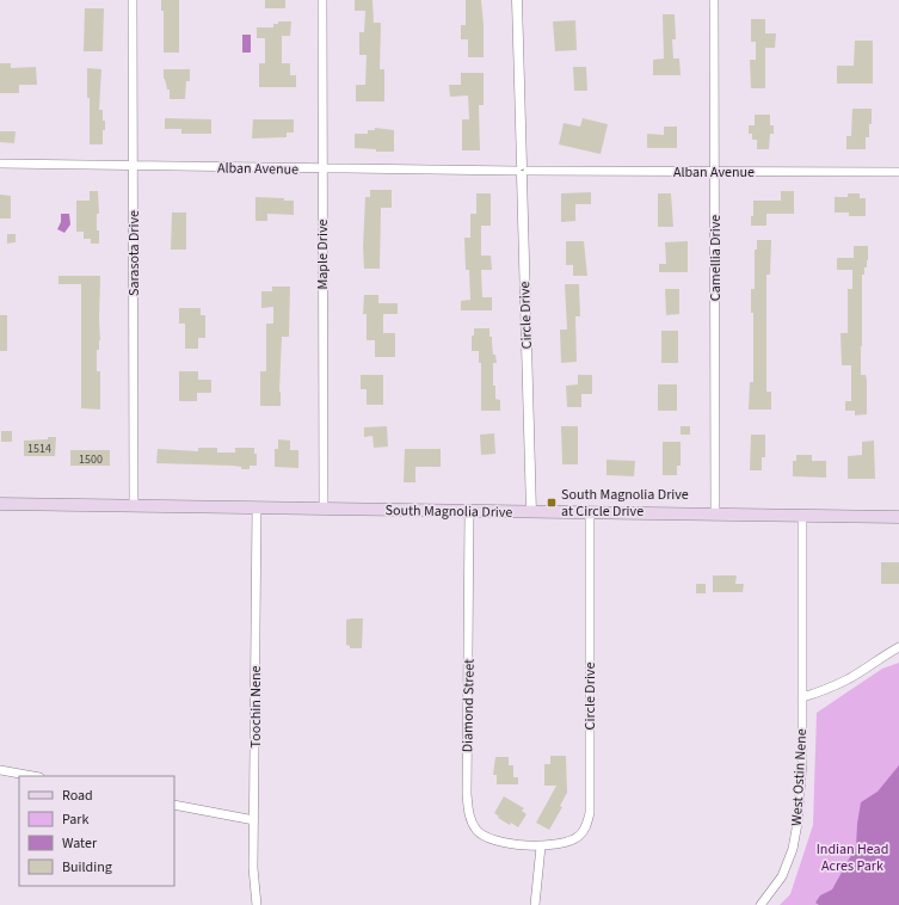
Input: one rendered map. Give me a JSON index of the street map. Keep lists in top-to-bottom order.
{
  "streets": {
    "main road": ["South Magnolia Drive"],
    "street": [
      "Alban Avenue",
      "Sarasota Drive",
      "Maple Drive",
      "Camellia Drive",
      "Circle Drive",
      "Diamond Street",
      "Toochin Nene",
      "West Ostin Nene"
    ]
  },
  "crossings": [
    ["Alban Avenue", "Sarasota Drive"],
    ["Alban Avenue", "Maple Drive"],
    ["Alban Avenue", "Camellia Drive"],
    ["Alban Avenue", "Circle Drive"],
    ["Sarasota Drive", "South Magnolia Drive"],
    ["Maple Drive", "South Magnolia Drive"],
    ["Camellia Drive", "South Magnolia Drive"],
    ["Circle Drive", "South Magnolia Drive"],
    ["Circle Drive", "Diamond Street"],
    ["South Magnolia Drive", "Diamond Street"],
    ["South Magnolia Drive", "Toochin Nene"],
    ["South Magnolia Drive", "West Ostin Nene"]
  ],
  "parks": ["Indian Head Acres Park"],
  "places": {
    "transit": ["South Magnolia Drive at Circle Drive"]
  },
  "house_numbers": ["1514", "1500"],
  "legend": [
    "Road",
    "Park",
    "Water",
    "Building"
  ]
}
